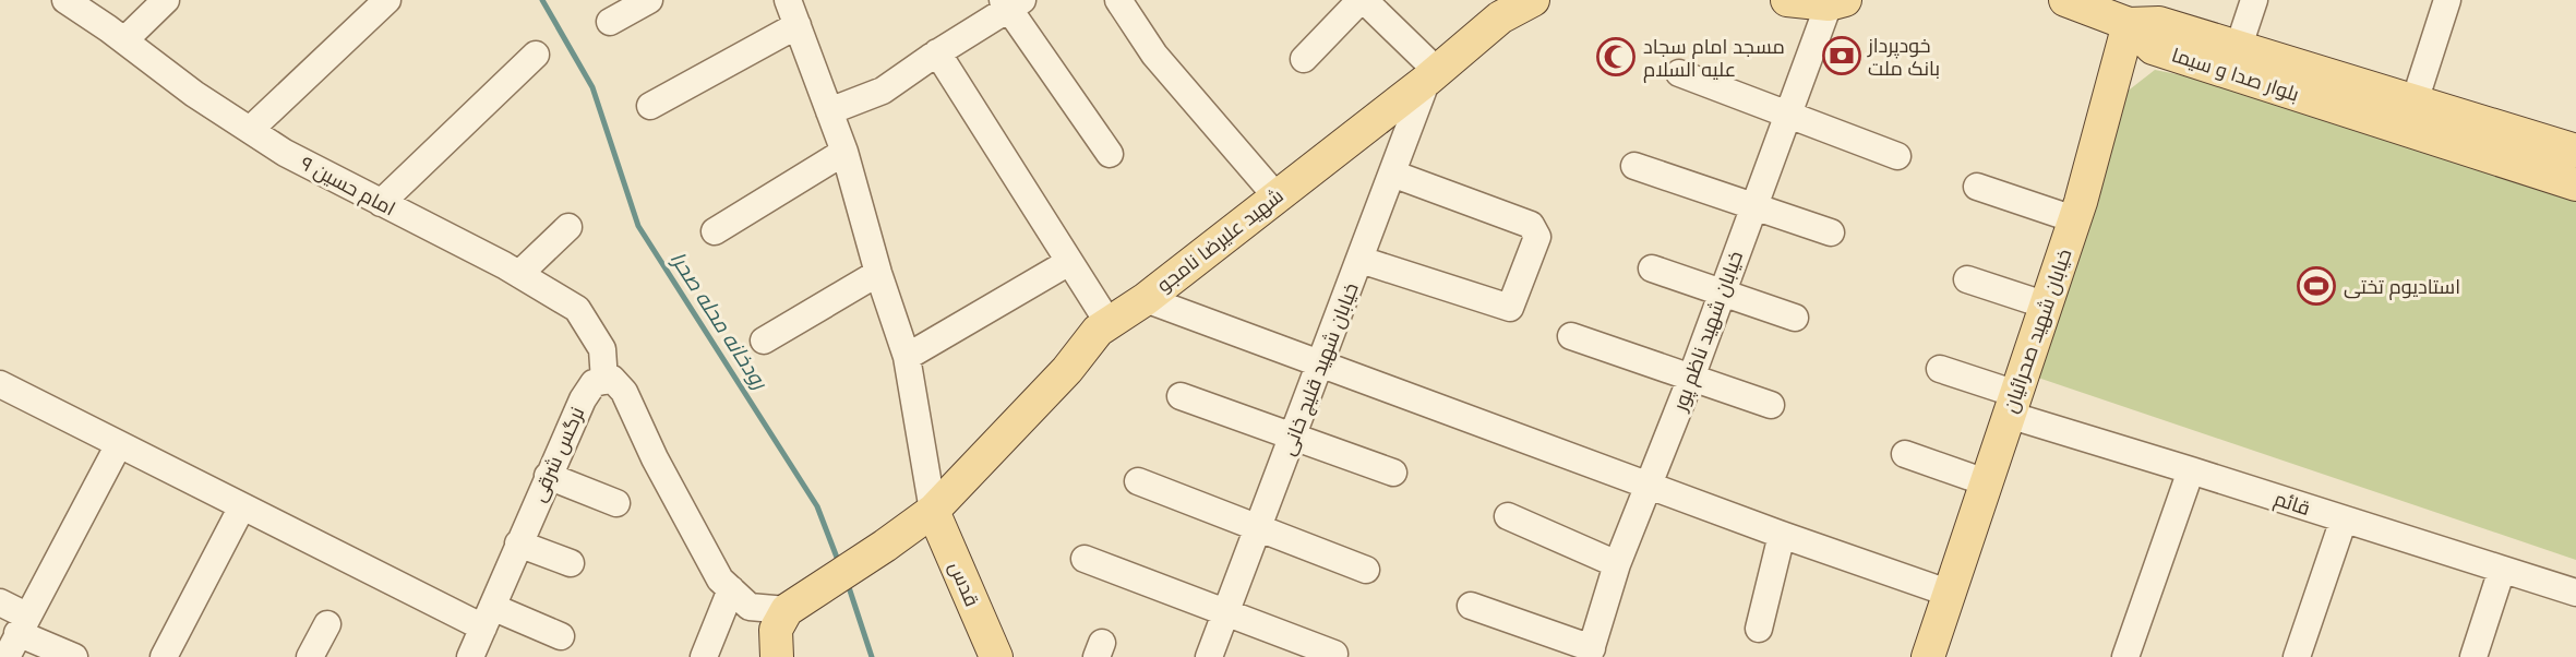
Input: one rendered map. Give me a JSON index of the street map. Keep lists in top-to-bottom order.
{
  "streets": {
    "main road": [
      "بلوار صدا و سیما",
      "شهید علیرضا نامجو",
      "خیابان شهید صحرائیان",
      "قدس"
    ],
    "street": [
      "امام حسین ۹",
      "خیابان شهید ناظم پور",
      "خیابان شهید قلیچ خانی",
      "نرگس شرقی",
      "قائم"
    ]
  },
  "crossings": [
    ["بلوار صدا و سیما", "خیابان شهید صحرائیان"],
    ["امام حسین ۹", "نرگس شرقی"],
    ["شهید علیرضا نامجو", "خیابان شهید قلیچ خانی"],
    ["شهید علیرضا نامجو", "قدس"],
    ["خیابان شهید صحرائیان", "قائم"]
  ],
  "water": ["رودخانه محله صحرا"],
  "places": {
    "bank": ["خودپرداز بانک ملت"],
    "mosque": ["مسجد امام سجاد علیه السلام"],
    "sports": ["استادیوم تختی"]
  }
}
